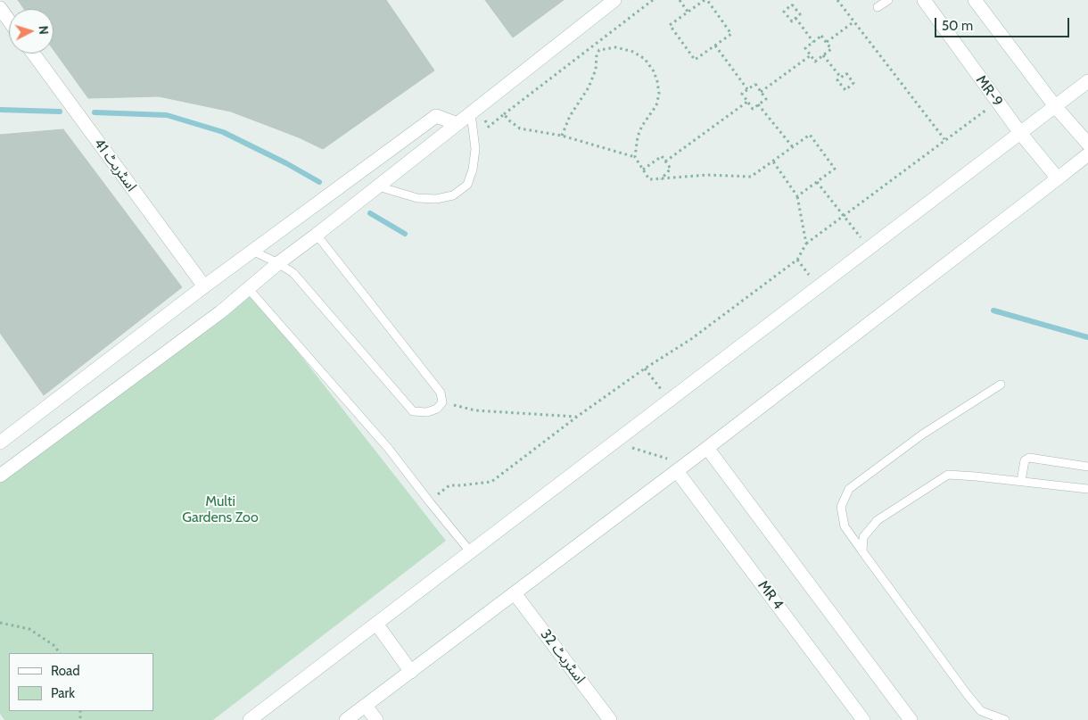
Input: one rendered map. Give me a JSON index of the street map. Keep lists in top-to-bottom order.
{
  "streets": {
    "street": [
      "MR-9",
      "اسٹریٹ 41",
      "MR 4",
      "اسٹریٹ 32"
    ]
  },
  "parks": ["Multi Gardens Zoo"],
  "legend": ["Road", "Park"],
  "scale_bar": "50 m",
  "north": "right"
}
